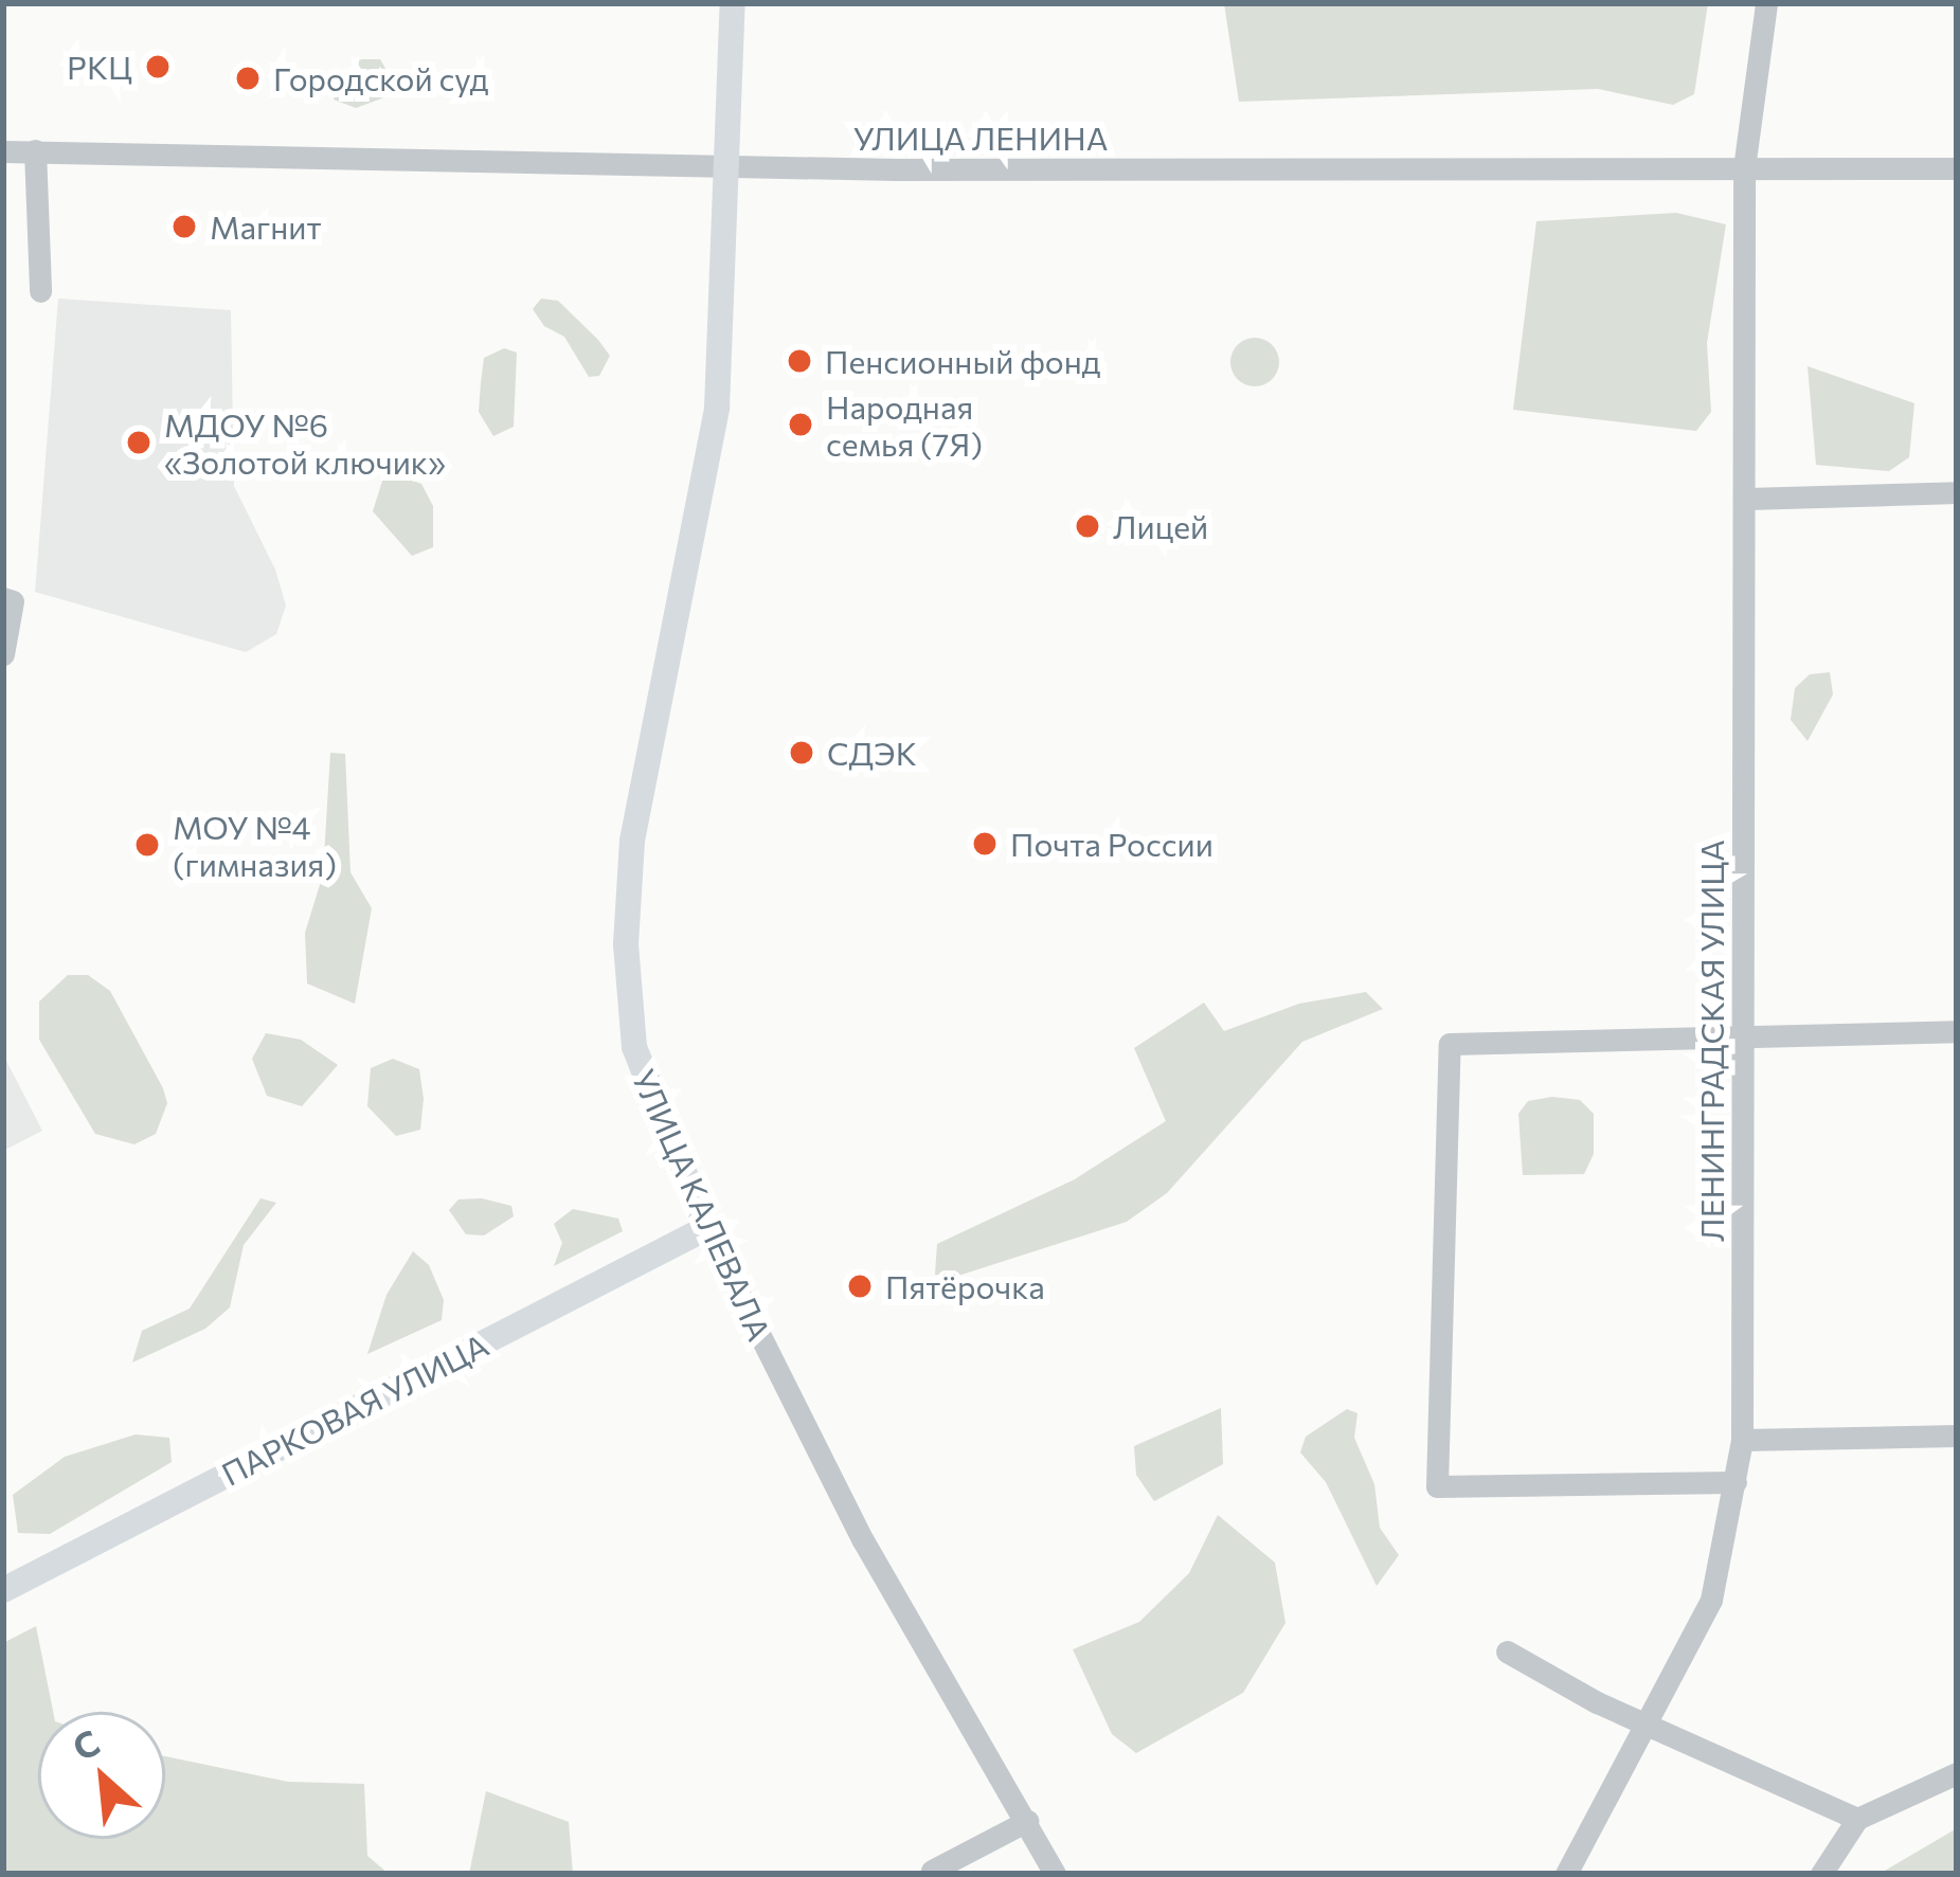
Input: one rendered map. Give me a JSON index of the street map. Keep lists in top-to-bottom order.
{
  "streets": {
    "main road": ["УЛИЦА КАЛЕВАЛА", "ПАРКОВАЯ УЛИЦА"],
    "street": ["УЛИЦА ЛЕНИНА", "ЛЕНИНГРАДСКАЯ УЛИЦА"]
  },
  "crossings": [
    ["УЛИЦА ЛЕНИНА", "ЛЕНИНГРАДСКАЯ УЛИЦА"],
    ["УЛИЦА ЛЕНИНА", "УЛИЦА КАЛЕВАЛА"],
    ["УЛИЦА КАЛЕВАЛА", "ПАРКОВАЯ УЛИЦА"]
  ],
  "places": [
    "РКЦ",
    "Городской суд",
    "Магнит",
    "Пенсионный фонд",
    "Народная семья (7Я)",
    "МДОУ №6 «Золотой ключик»",
    "Лицей",
    "СДЭК",
    "Почта России",
    "МОУ №4 (гимназия)",
    "Пятёрочка"
  ],
  "north": "top left"
}
